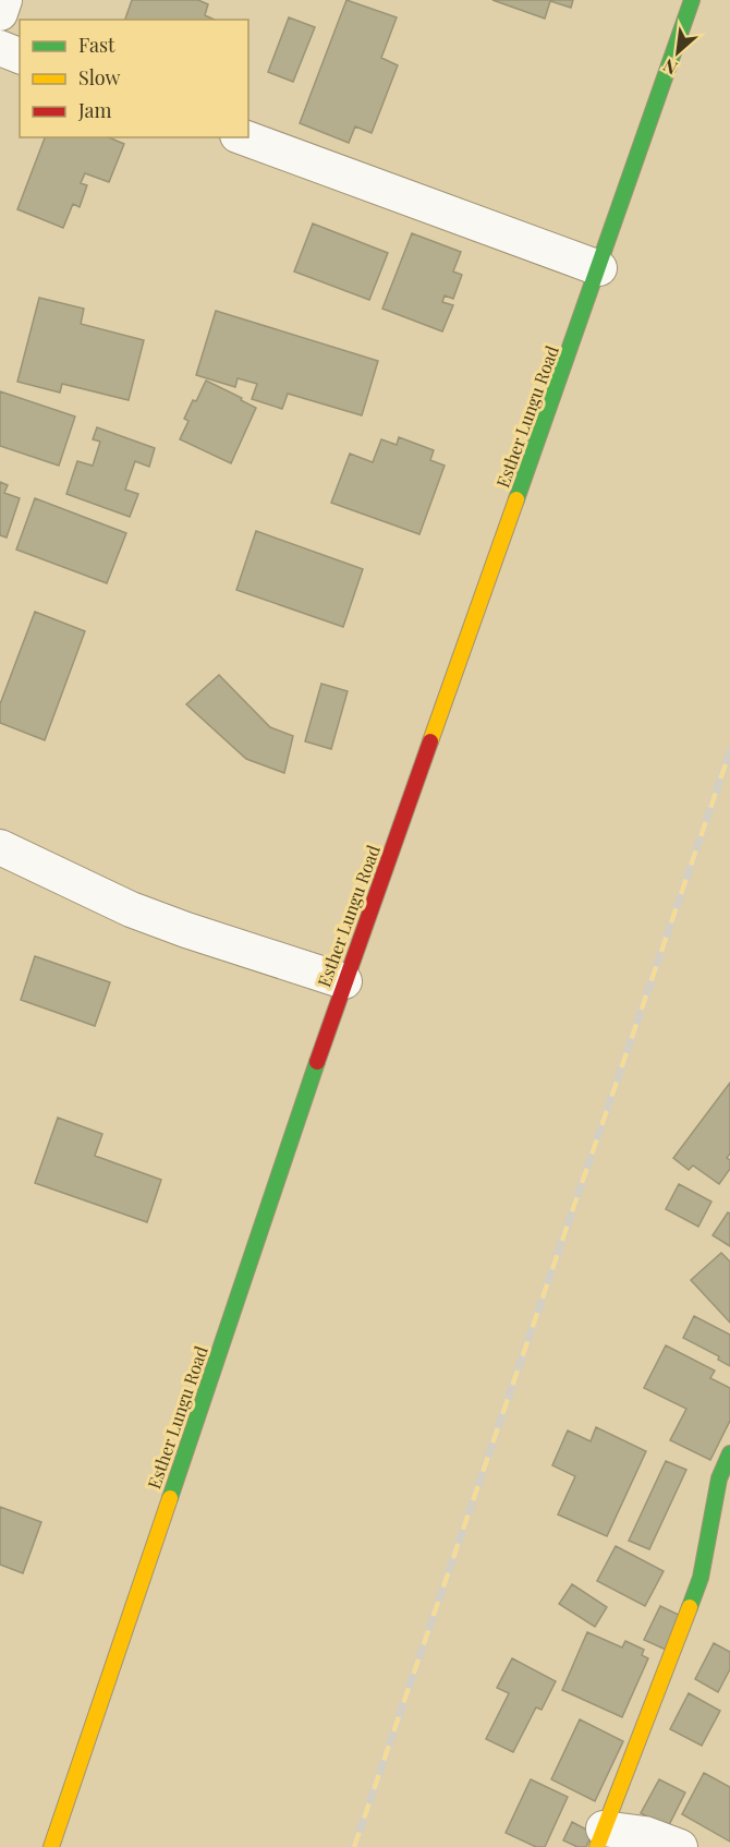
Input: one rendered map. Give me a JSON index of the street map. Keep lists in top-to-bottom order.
{
  "streets": {
    "street": ["Esther Lungu Road"]
  },
  "legend": ["Fast", "Slow", "Jam"],
  "north": "bottom left"
}
